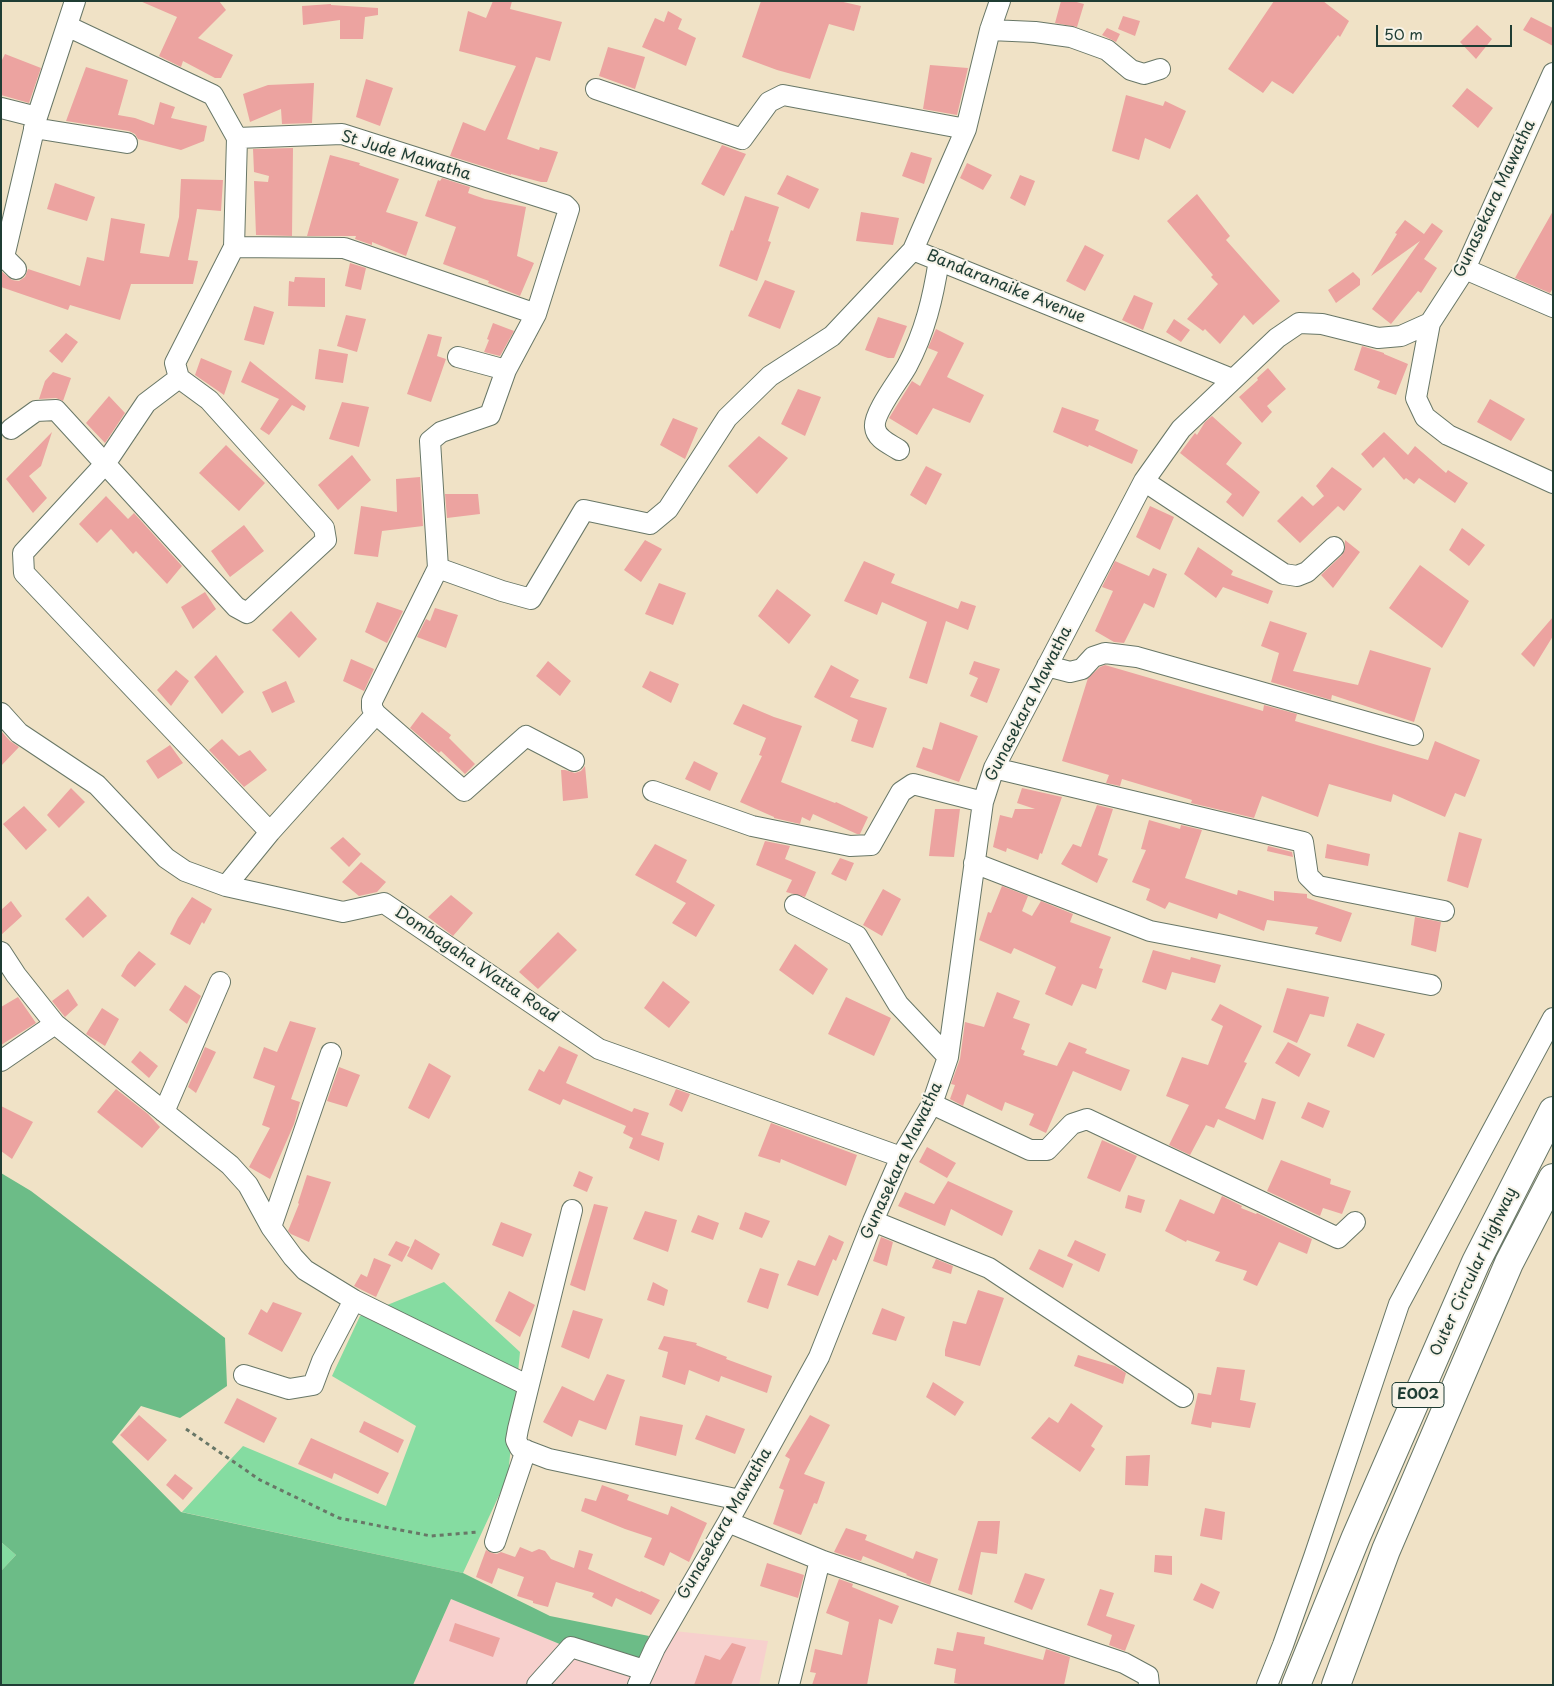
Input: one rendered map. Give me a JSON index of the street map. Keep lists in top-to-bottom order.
{
  "streets": {
    "highway": ["Outer Circular Highway", "E002"],
    "street": [
      "St Jude Mawatha",
      "Gunasekara Mawatha",
      "Bandaranaike Avenue",
      "Dombagaha Watta Road"
    ]
  },
  "crossings": [
    ["Gunasekara Mawatha", "Bandaranaike Avenue"],
    ["Gunasekara Mawatha", "Dombagaha Watta Road"]
  ],
  "scale_bar": "50 m"
}
